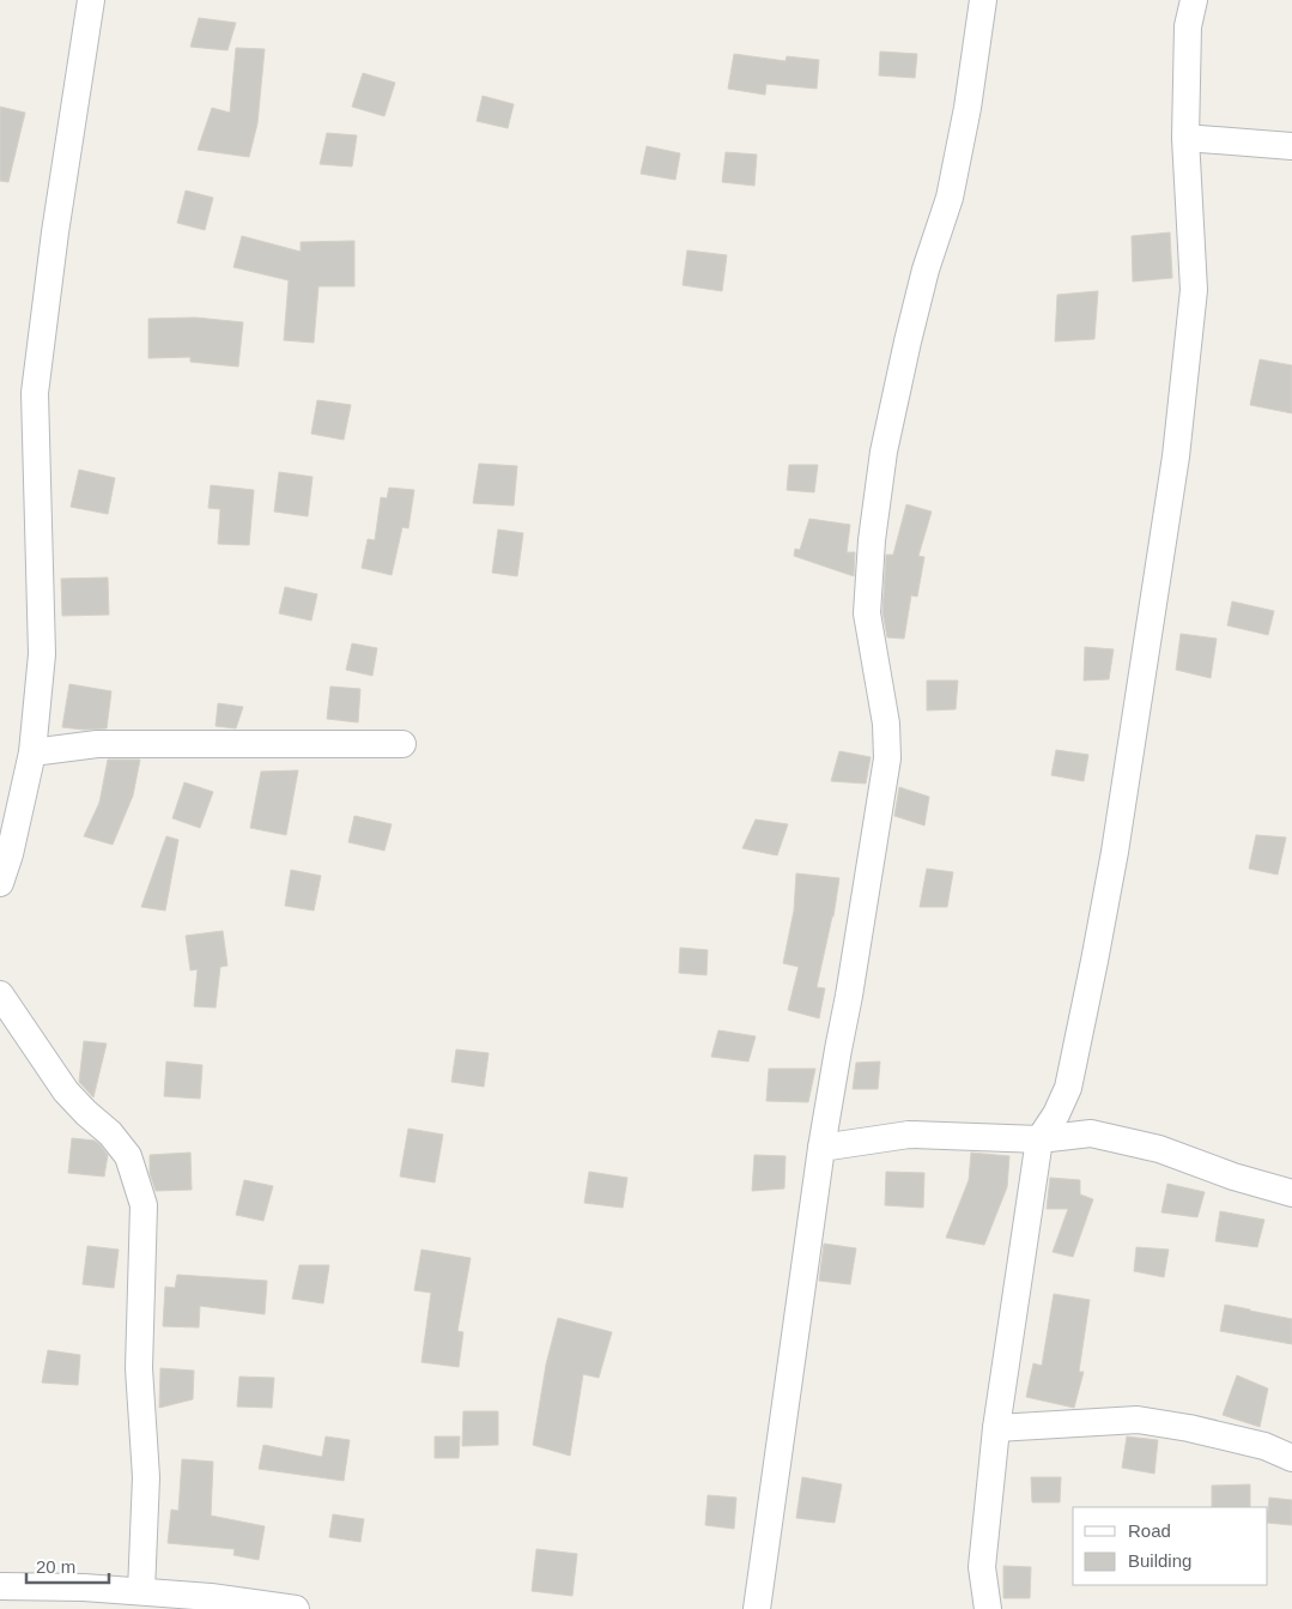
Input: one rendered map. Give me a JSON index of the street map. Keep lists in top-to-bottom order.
{
  "legend": ["Road", "Building"],
  "scale_bar": "20 m"
}
